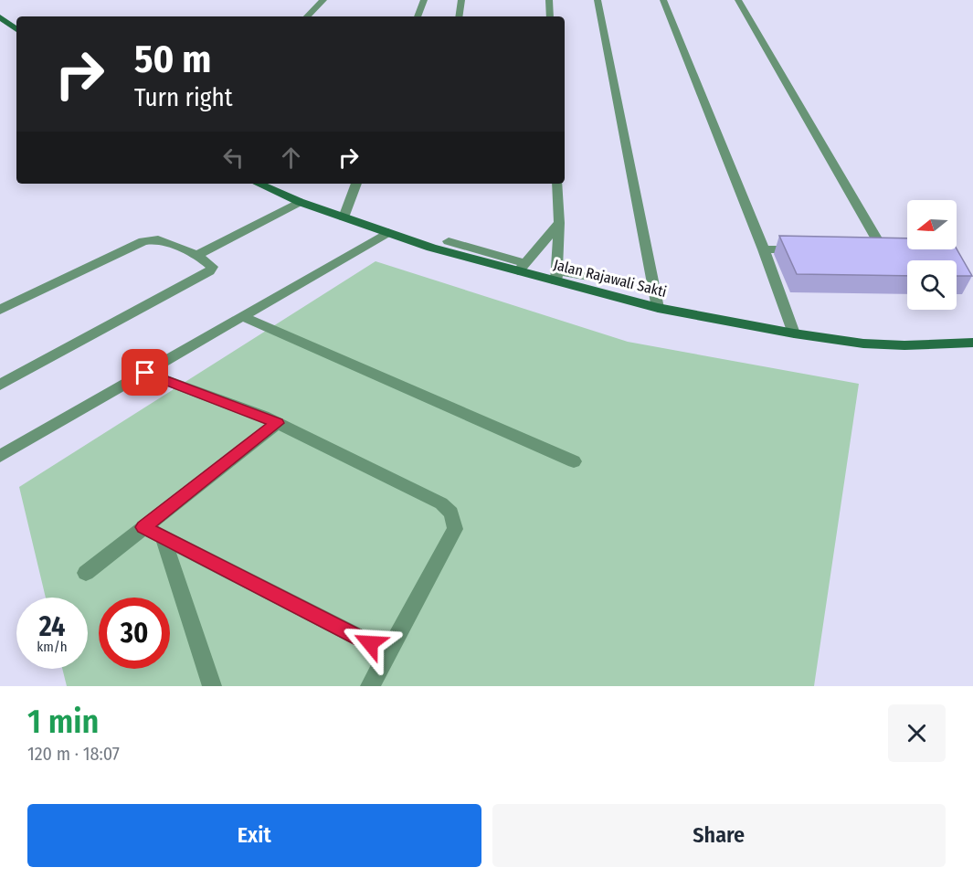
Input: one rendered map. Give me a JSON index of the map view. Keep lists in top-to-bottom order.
{
  "streets": {
    "main road": ["Jalan Rajawali Sakti"]
  },
  "north": "left",
  "page": {
    "turn": ["50 m", "Turn right"],
    "speed": "24 km/h",
    "limit": "30",
    "heading": ["1 min", "120 m · 18:07"],
    "buttons": ["Exit", "Share"]
  }
}
